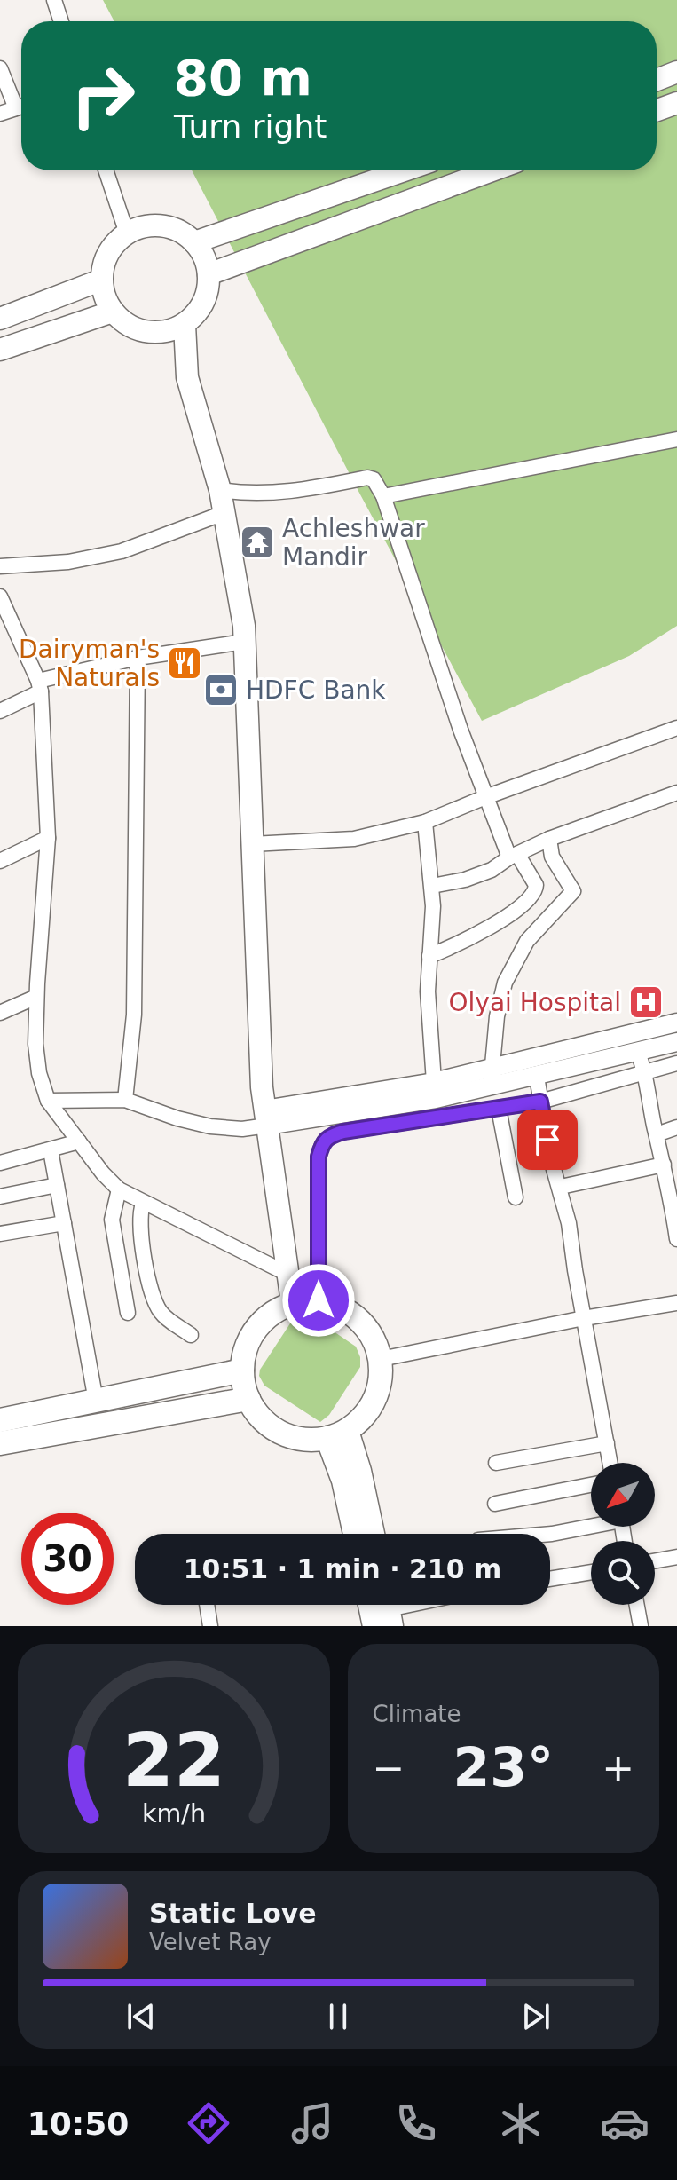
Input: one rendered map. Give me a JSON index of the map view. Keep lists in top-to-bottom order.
{
  "places": {
    "temple": ["Achleshwar Mandir"],
    "restaurant": ["Dairyman's Naturals"],
    "bank": ["HDFC Bank"],
    "hospital": ["Olyai Hospital"]
  },
  "north": "bottom left",
  "page": {
    "turn": ["80 m", "Turn right"],
    "limit": "30",
    "trip": "10:51 · 1 min · 210 m",
    "tile": "Climate",
    "heat": ["−", "23°", "+"],
    "song": ["Static Love", "Velvet Ray"],
    "tabs": "10:50",
    "gauge": ["22", "km/h"]
  }
}
